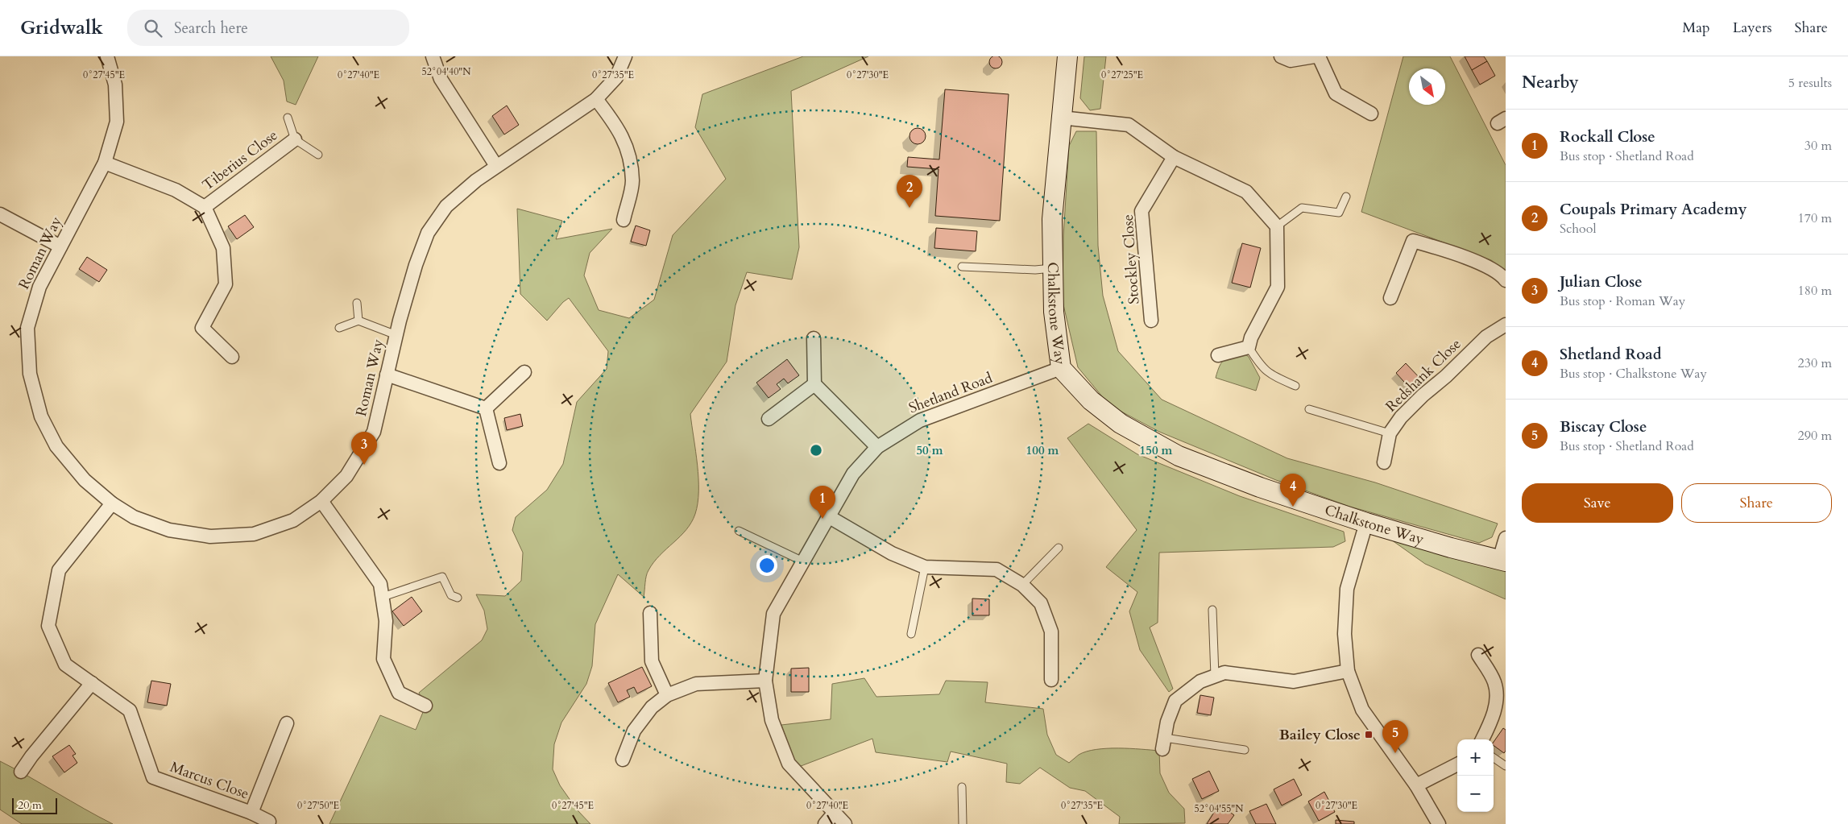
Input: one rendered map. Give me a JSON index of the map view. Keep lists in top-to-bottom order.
{
  "streets": {
    "street": [
      "Tiberius Close",
      "Roman Way",
      "Stockley Close",
      "Chalkstone Way",
      "Redshank Close",
      "Shetland Road",
      "Marcus Close"
    ]
  },
  "crossings": [
    ["Tiberius Close", "Roman Way"],
    ["Roman Way", "Marcus Close"],
    ["Chalkstone Way", "Shetland Road"]
  ],
  "places": {
    "transit": ["Bailey Close"]
  },
  "scale_bar": "20 m",
  "north": "bottom right",
  "page": {
    "header": "Gridwalk",
    "search": "Search here",
    "nav": ["Map", "Layers", "Share"],
    "heading": ["Nearby", "5 results"],
    "list": [
      {
        "mark": "1",
        "name": "Rockall Close",
        "note": "Bus stop · Shetland Road",
        "value": "30 m"
      },
      {
        "mark": "2",
        "name": "Coupals Primary Academy",
        "note": "School",
        "value": "170 m"
      },
      {
        "mark": "3",
        "name": "Julian Close",
        "note": "Bus stop · Roman Way",
        "value": "180 m"
      },
      {
        "mark": "4",
        "name": "Shetland Road",
        "note": "Bus stop · Chalkstone Way",
        "value": "230 m"
      },
      {
        "mark": "5",
        "name": "Biscay Close",
        "note": "Bus stop · Shetland Road",
        "value": "290 m"
      }
    ],
    "pins": [
      "2",
      "3",
      "4",
      "1",
      "5"
    ],
    "buttons": ["Save", "Share"],
    "map_buttons": ["+", "−"],
    "scale": "20 m"
  },
  "coordinates": [
    "52°04'40\"N",
    "0°27'45\"E",
    "0°27'35\"E",
    "0°27'40\"E",
    "0°27'30\"E",
    "0°27'25\"E",
    "0°27'50\"E",
    "52°04'55\"N"
  ],
  "rings": ["50 m", "100 m", "150 m"]
}
